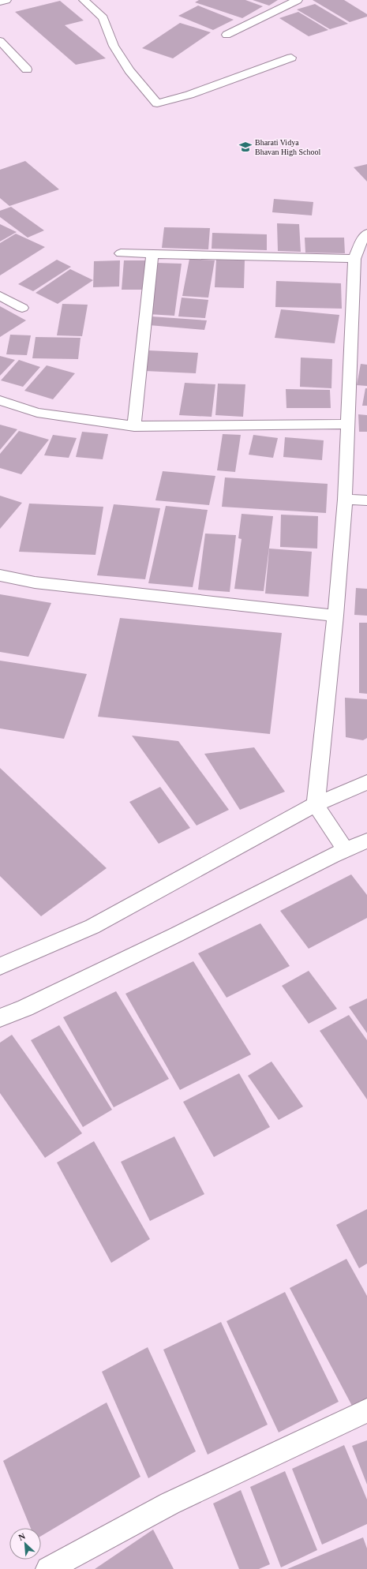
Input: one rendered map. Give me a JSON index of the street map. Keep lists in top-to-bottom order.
{
  "places": {
    "school or university": ["Bharati Vidya Bhavan High School"]
  },
  "north": "top left"
}
